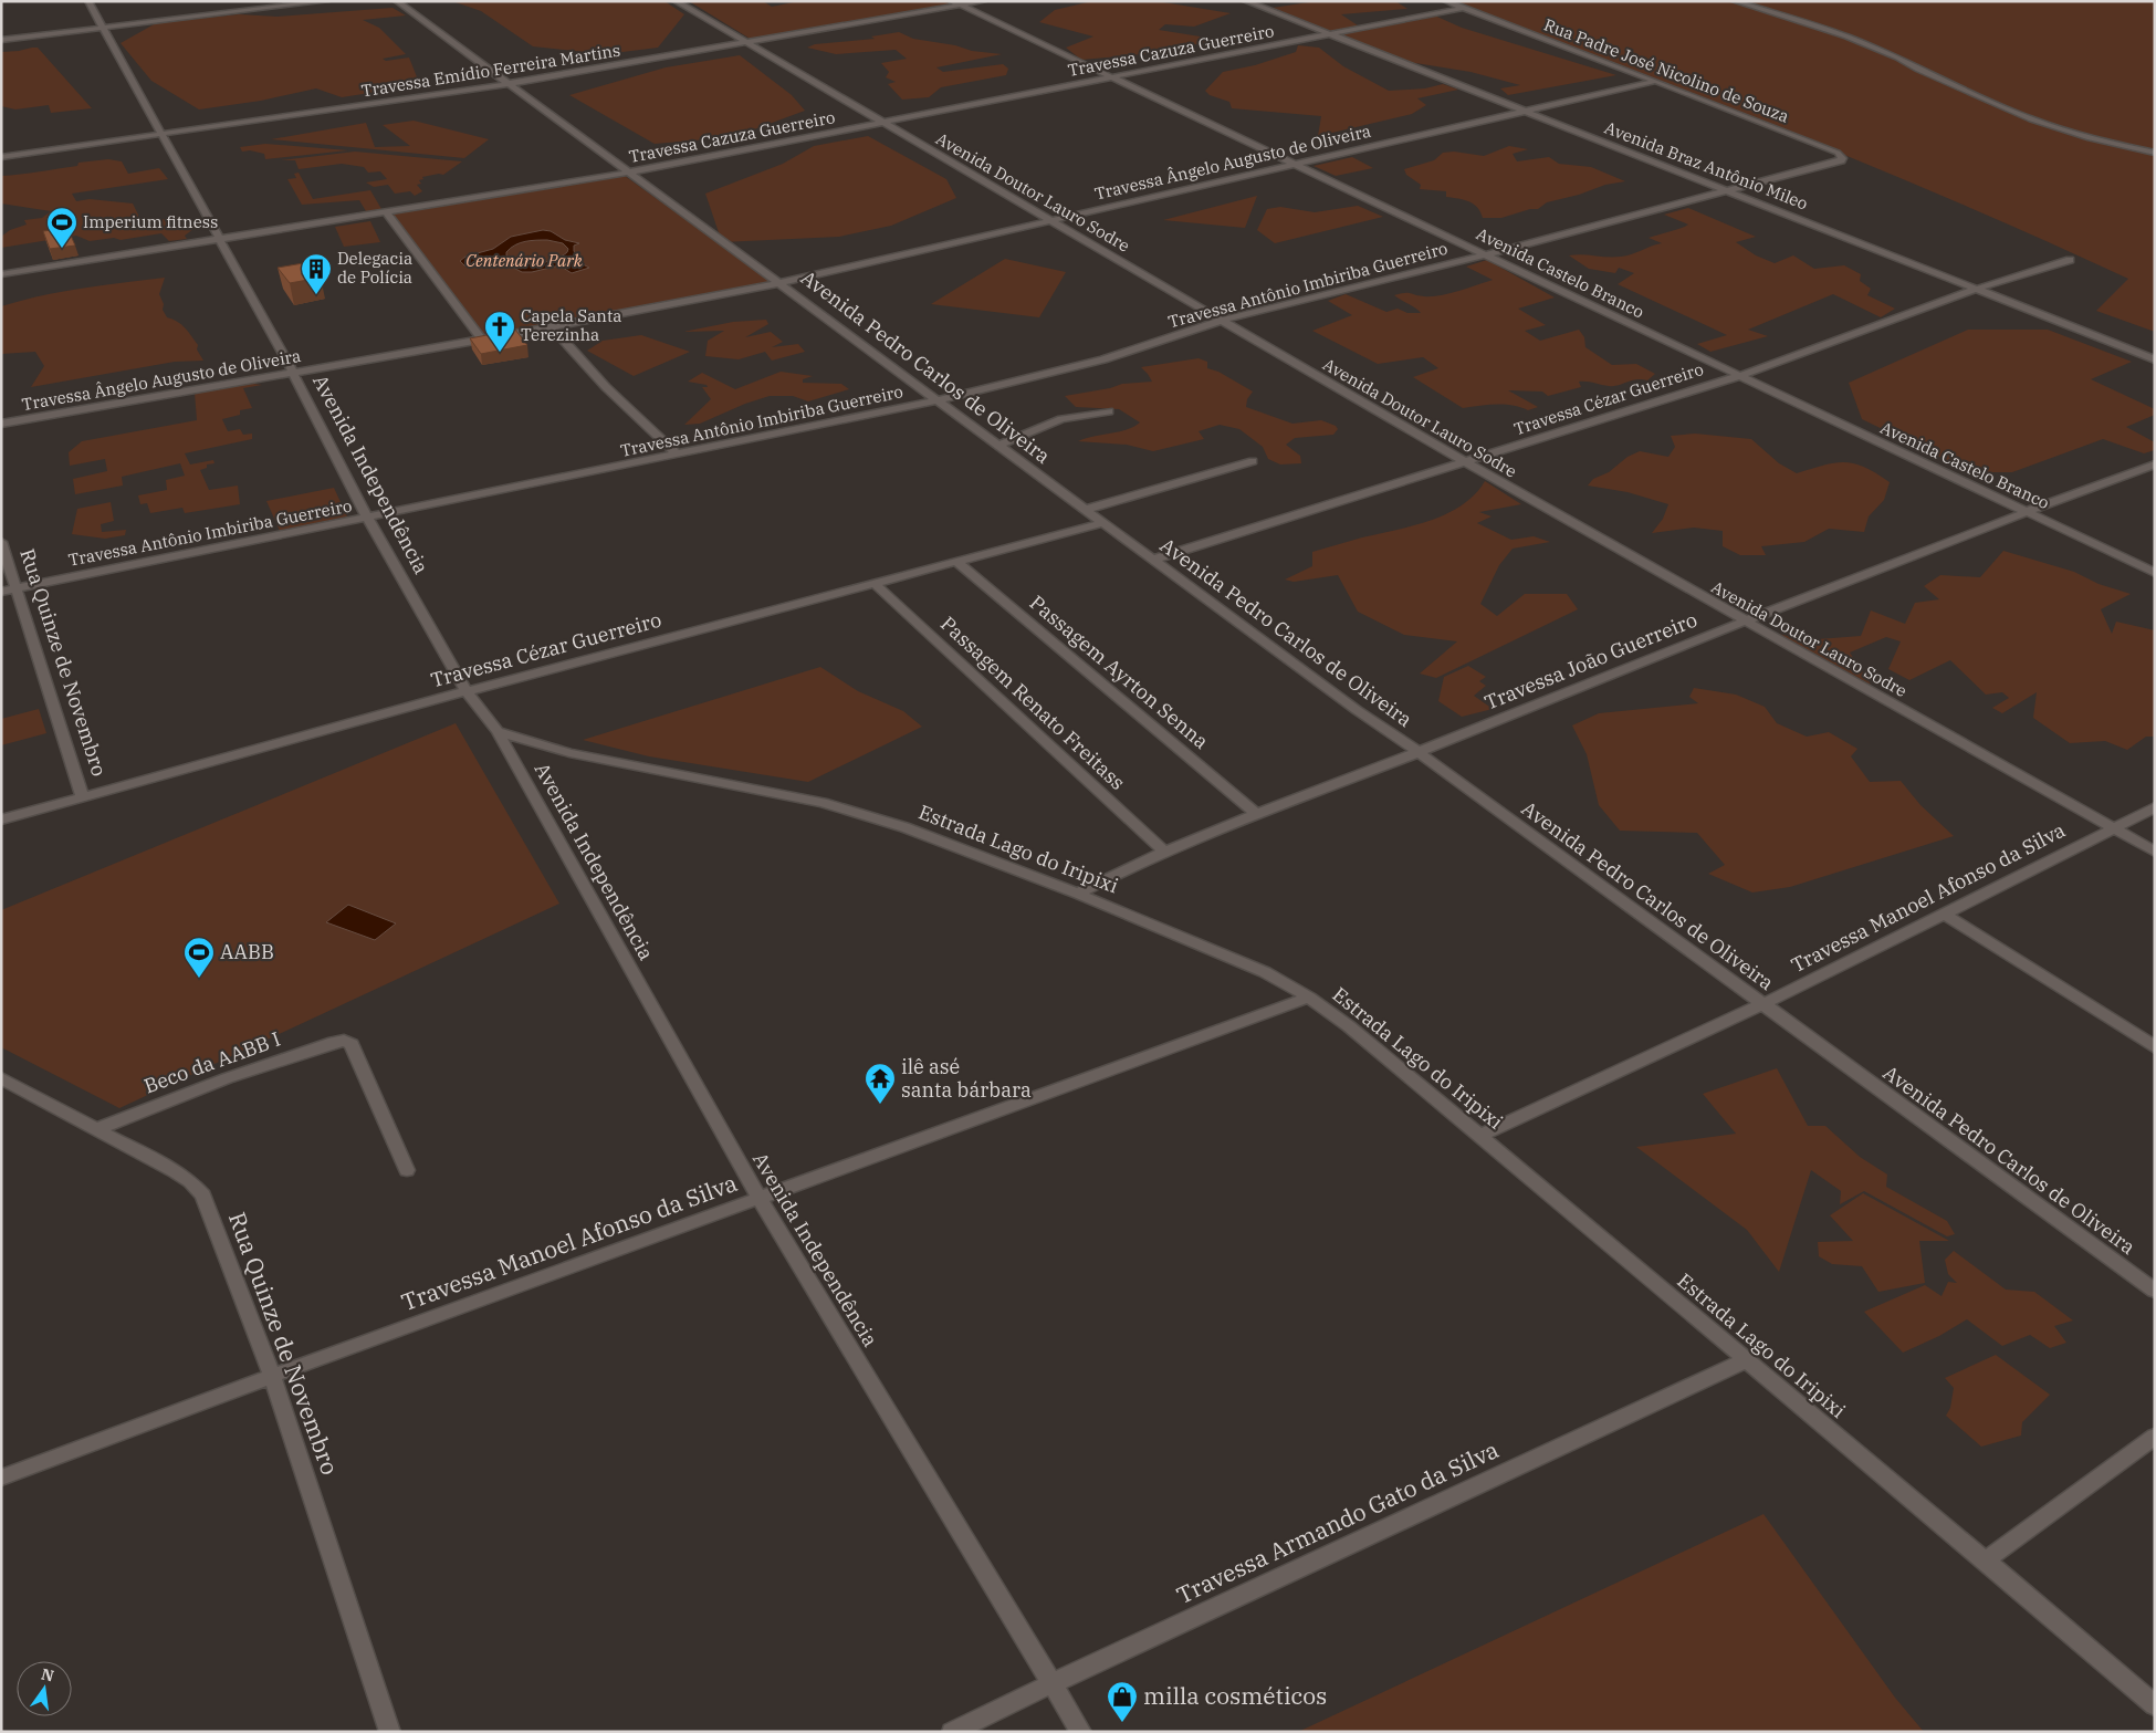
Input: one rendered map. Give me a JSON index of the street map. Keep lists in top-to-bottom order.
{
  "streets": {
    "street": [
      "Travessa Cazuza Guerreiro",
      "Travessa Emídio Ferreira Martins",
      "Rua Padre José Nicolino de Souza",
      "Travessa Ângelo Augusto de Oliveira",
      "Avenida Braz Antônio Mileo",
      "Avenida Doutor Lauro Sodre",
      "Avenida Castelo Branco",
      "Travessa Antônio Imbiriba Guerreiro",
      "Avenida Pedro Carlos de Oliveira",
      "Travessa Cézar Guerreiro",
      "Avenida Independência",
      "Travessa João Guerreiro",
      "Rua Quinze de Novembro",
      "Passagem Ayrton Senna",
      "Passagem Renato Freitass",
      "Estrada Lago do Iripixi",
      "Travessa Manoel Afonso da Silva",
      "Beco da AABB I",
      "Travessa Armando Gato da Silva"
    ]
  },
  "crossings": [
    ["Travessa Cazuza Guerreiro", "Rua Padre José Nicolino de Souza"],
    ["Travessa Cazuza Guerreiro", "Avenida Braz Antônio Mileo"],
    ["Travessa Cazuza Guerreiro", "Avenida Doutor Lauro Sodre"],
    ["Travessa Cazuza Guerreiro", "Avenida Castelo Branco"],
    ["Travessa Cazuza Guerreiro", "Avenida Pedro Carlos de Oliveira"],
    ["Travessa Cazuza Guerreiro", "Avenida Independência"],
    ["Travessa Emídio Ferreira Martins", "Avenida Doutor Lauro Sodre"],
    ["Travessa Emídio Ferreira Martins", "Avenida Castelo Branco"],
    ["Travessa Emídio Ferreira Martins", "Avenida Pedro Carlos de Oliveira"],
    ["Travessa Emídio Ferreira Martins", "Avenida Independência"],
    ["Rua Padre José Nicolino de Souza", "Travessa Ângelo Augusto de Oliveira"],
    ["Rua Padre José Nicolino de Souza", "Travessa Antônio Imbiriba Guerreiro"],
    ["Travessa Ângelo Augusto de Oliveira", "Avenida Braz Antônio Mileo"],
    ["Travessa Ângelo Augusto de Oliveira", "Avenida Doutor Lauro Sodre"],
    ["Travessa Ângelo Augusto de Oliveira", "Avenida Castelo Branco"],
    ["Travessa Ângelo Augusto de Oliveira", "Avenida Pedro Carlos de Oliveira"],
    ["Travessa Ângelo Augusto de Oliveira", "Avenida Independência"],
    ["Avenida Braz Antônio Mileo", "Travessa Antônio Imbiriba Guerreiro"],
    ["Avenida Braz Antônio Mileo", "Travessa Cézar Guerreiro"],
    ["Avenida Doutor Lauro Sodre", "Travessa Antônio Imbiriba Guerreiro"],
    ["Avenida Doutor Lauro Sodre", "Travessa Cézar Guerreiro"],
    ["Avenida Doutor Lauro Sodre", "Travessa João Guerreiro"],
    ["Avenida Doutor Lauro Sodre", "Travessa Manoel Afonso da Silva"],
    ["Avenida Castelo Branco", "Travessa Antônio Imbiriba Guerreiro"],
    ["Avenida Castelo Branco", "Travessa Cézar Guerreiro"],
    ["Avenida Castelo Branco", "Travessa João Guerreiro"],
    ["Travessa Antônio Imbiriba Guerreiro", "Avenida Pedro Carlos de Oliveira"],
    ["Travessa Antônio Imbiriba Guerreiro", "Avenida Independência"],
    ["Travessa Antônio Imbiriba Guerreiro", "Rua Quinze de Novembro"],
    ["Avenida Pedro Carlos de Oliveira", "Travessa Cézar Guerreiro"],
    ["Avenida Pedro Carlos de Oliveira", "Travessa João Guerreiro"],
    ["Avenida Pedro Carlos de Oliveira", "Travessa Manoel Afonso da Silva"],
    ["Travessa Cézar Guerreiro", "Avenida Independência"],
    ["Travessa Cézar Guerreiro", "Rua Quinze de Novembro"],
    ["Travessa Cézar Guerreiro", "Passagem Ayrton Senna"],
    ["Travessa Cézar Guerreiro", "Passagem Renato Freitass"],
    ["Avenida Independência", "Estrada Lago do Iripixi"],
    ["Avenida Independência", "Travessa Manoel Afonso da Silva"],
    ["Avenida Independência", "Travessa Armando Gato da Silva"],
    ["Travessa João Guerreiro", "Passagem Ayrton Senna"],
    ["Travessa João Guerreiro", "Passagem Renato Freitass"],
    ["Travessa João Guerreiro", "Estrada Lago do Iripixi"],
    ["Rua Quinze de Novembro", "Travessa Manoel Afonso da Silva"],
    ["Rua Quinze de Novembro", "Beco da AABB I"],
    ["Estrada Lago do Iripixi", "Travessa Manoel Afonso da Silva"],
    ["Estrada Lago do Iripixi", "Travessa Armando Gato da Silva"]
  ],
  "parks": ["Centenário Park"],
  "places": {
    "sports": ["Imperium fitness", "AABB"],
    "building": ["Delegacia de Polícia"],
    "church": ["Capela Santa Terezinha"],
    "temple": ["ilê asé santa bárbara"],
    "shop": ["milla cosméticos"]
  },
  "north": "top"
}
